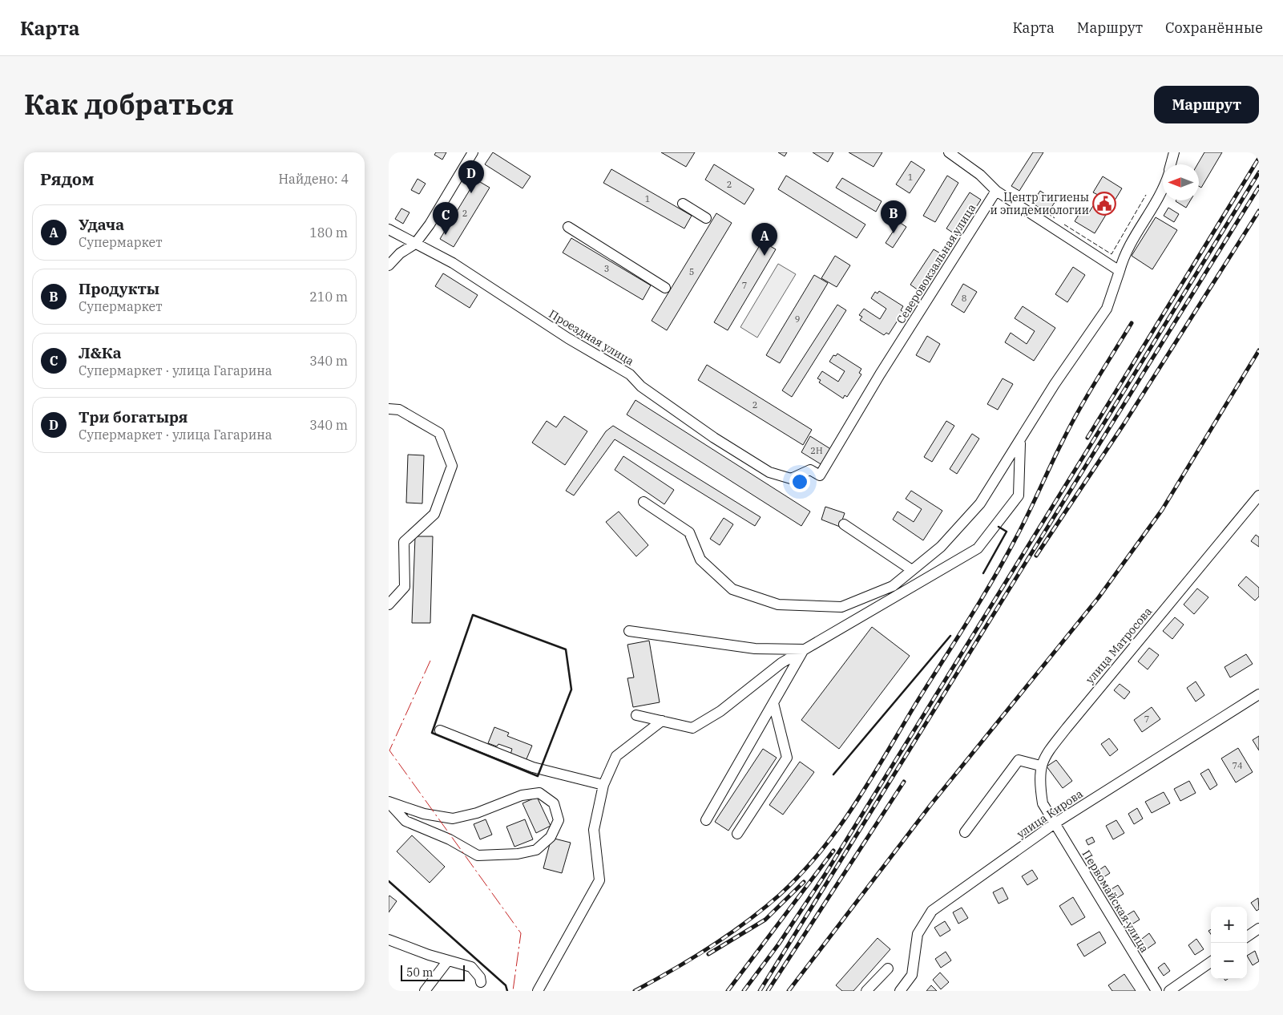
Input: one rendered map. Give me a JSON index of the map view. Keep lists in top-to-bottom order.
{
  "streets": {
    "street": [
      "Северовокзальная улица",
      "Проездная улица",
      "улица Матросова",
      "улица Кирова",
      "Первомайская улица"
    ]
  },
  "crossings": [
    ["Северовокзальная улица", "Проездная улица"],
    ["улица Матросова", "улица Кирова"],
    ["улица Матросова", "Первомайская улица"],
    ["улица Кирова", "Первомайская улица"]
  ],
  "places": {
    "public building": ["Центр гигиены и эпидемиологии"]
  },
  "house_numbers": [
    "1",
    "2",
    "1",
    "2",
    "3",
    "5",
    "7",
    "8",
    "9",
    "2",
    "2Н",
    "7",
    "74"
  ],
  "scale_bar": "50 m",
  "north": "left",
  "page": {
    "header": "Карта",
    "nav": ["Карта", "Маршрут", "Сохранённые"],
    "title": "Как добраться",
    "buttons": "Маршрут",
    "heading": ["Рядом", "Найдено: 4"],
    "pins": [
      "D",
      "B",
      "C",
      "A"
    ],
    "list": [
      {
        "mark": "A",
        "name": "Удача",
        "note": "Супермаркет",
        "value": "180 m"
      },
      {
        "mark": "B",
        "name": "Продукты",
        "note": "Супермаркет",
        "value": "210 m"
      },
      {
        "mark": "C",
        "name": "Л&Ка",
        "note": "Супермаркет · улица Гагарина",
        "value": "340 m"
      },
      {
        "mark": "D",
        "name": "Три богатыря",
        "note": "Супермаркет · улица Гагарина",
        "value": "340 m"
      }
    ],
    "map_buttons": ["+", "−"],
    "scale": "50 m"
  }
}
